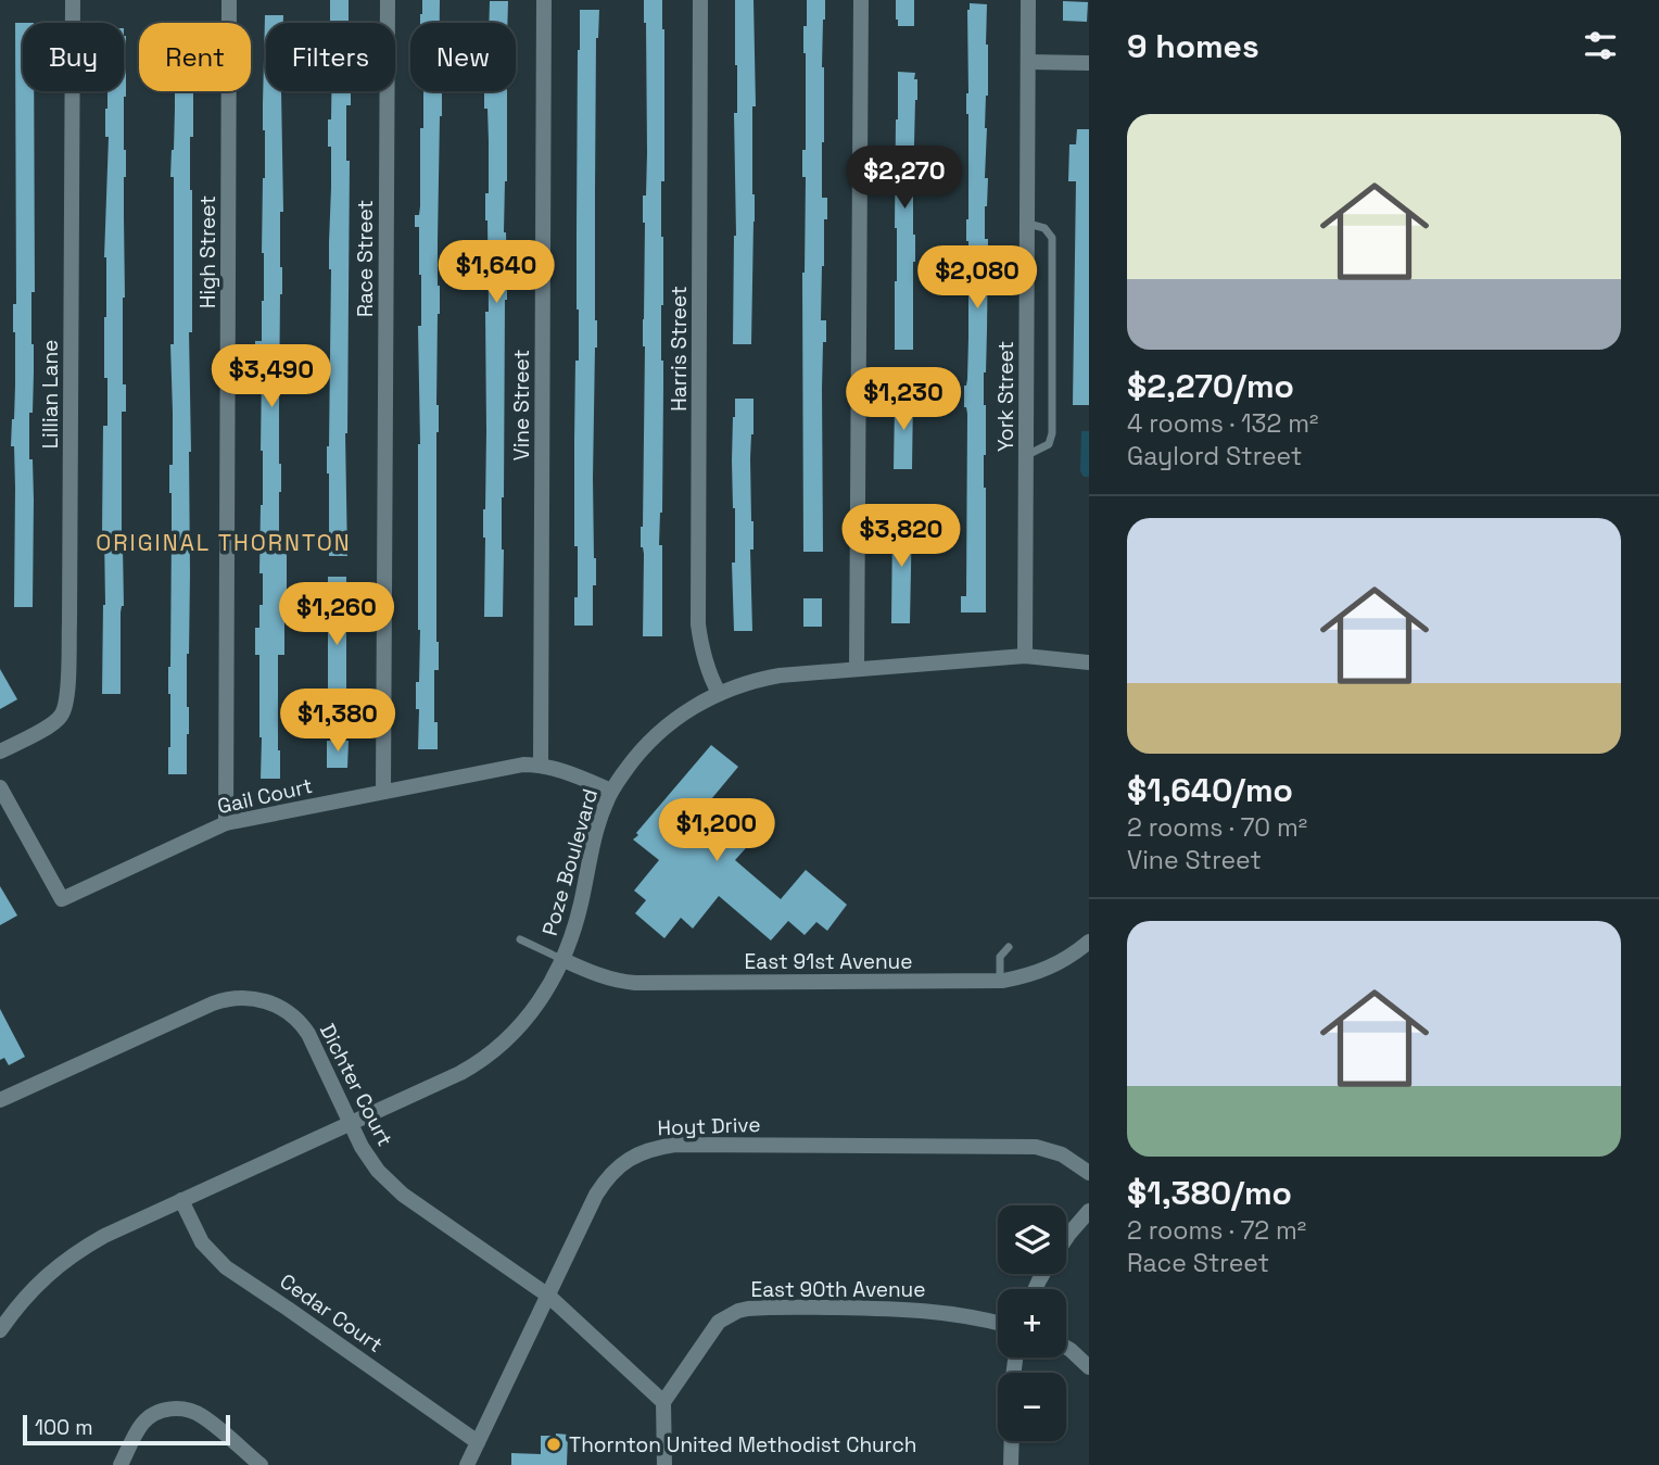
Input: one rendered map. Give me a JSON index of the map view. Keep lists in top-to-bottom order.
{
  "streets": {
    "street": [
      "High Street",
      "Race Street",
      "Harris Street",
      "Lillian Lane",
      "York Street",
      "Vine Street",
      "Gail Court",
      "Poze Boulevard",
      "East 91st Avenue",
      "Dichter Court",
      "Hoyt Drive",
      "East 90th Avenue",
      "Cedar Court"
    ]
  },
  "crossings": [
    ["High Street", "Gail Court"],
    ["Race Street", "Gail Court"],
    ["Harris Street", "Poze Boulevard"],
    ["York Street", "Poze Boulevard"],
    ["Vine Street", "Gail Court"],
    ["Gail Court", "Poze Boulevard"],
    ["Poze Boulevard", "East 91st Avenue"],
    ["Poze Boulevard", "Dichter Court"],
    ["Poze Boulevard", "Cedar Court"],
    ["Dichter Court", "Hoyt Drive"],
    ["Dichter Court", "East 90th Avenue"],
    ["Hoyt Drive", "Cedar Court"]
  ],
  "districts": ["ORIGINAL THORNTON"],
  "places": ["Thornton United Methodist Church"],
  "scale_bar": "100 m",
  "page": {
    "heading": "9 homes",
    "chip": [
      "Buy",
      "Rent",
      "Filters",
      "New"
    ],
    "list": [
      {
        "name": "$2,270/mo",
        "note": "4 rooms · 132 m² · Gaylord Street"
      },
      {
        "name": "$1,640/mo",
        "note": "2 rooms · 70 m² · Vine Street"
      },
      {
        "name": "$1,380/mo",
        "note": "2 rooms · 72 m² · Race Street"
      }
    ],
    "price": [
      "$2,270",
      "$1,640",
      "$2,080",
      "$3,490",
      "$1,230",
      "$3,820",
      "$1,260",
      "$1,380",
      "$1,200"
    ],
    "map_buttons": ["+", "−"],
    "scale": "100 m"
  }
}
